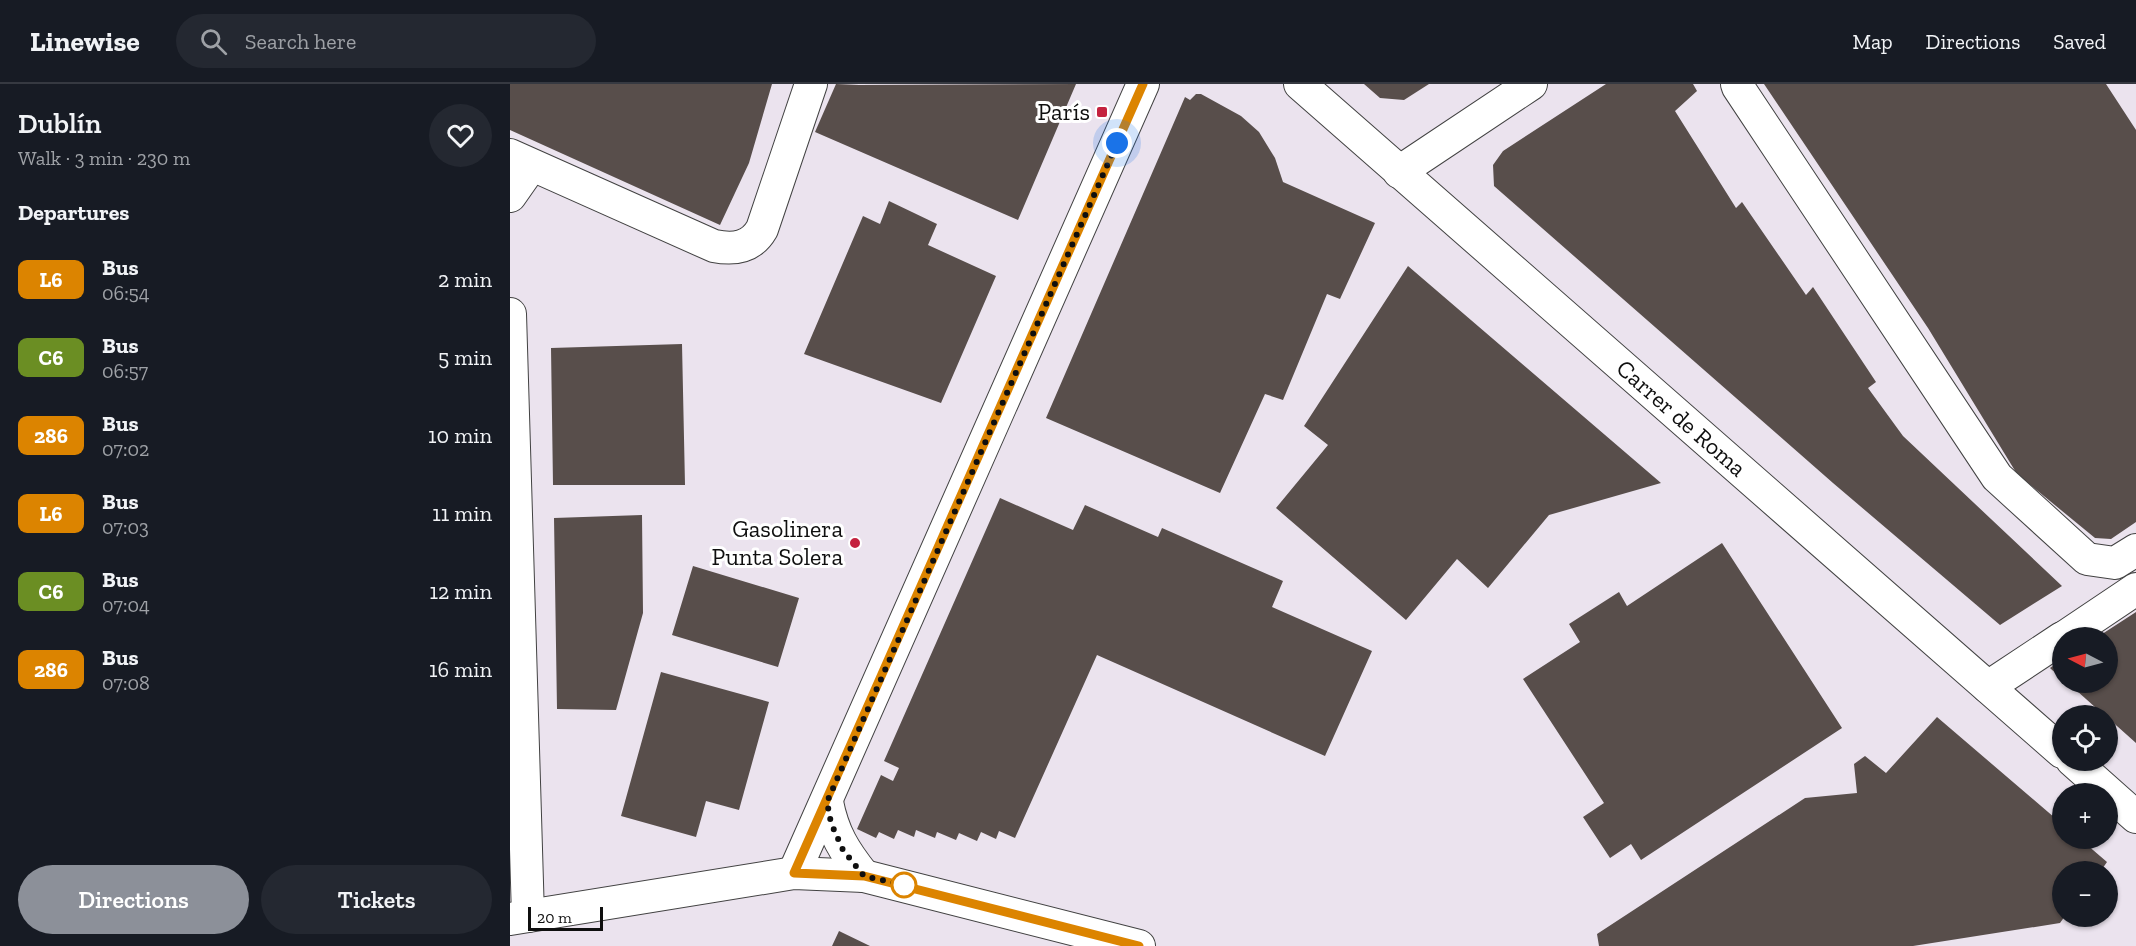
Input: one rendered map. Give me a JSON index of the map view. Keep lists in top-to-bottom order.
{
  "streets": {
    "street": ["Carrer de Roma"]
  },
  "places": {
    "transit": ["París"],
    "other": ["Gasolinera Punta Solera"]
  },
  "lines": ["bus line L6"],
  "scale_bar": "20 m",
  "north": "left",
  "page": {
    "header": "Linewise",
    "search": "Search here",
    "nav": ["Map", "Directions", "Saved"],
    "heading": [
      ["Dublín", "Walk · 3 min · 230 m"],
      "Departures"
    ],
    "list": [
      {
        "mark": "L6",
        "name": "Bus",
        "note": "06:54",
        "value": "2 min"
      },
      {
        "mark": "C6",
        "name": "Bus",
        "note": "06:57",
        "value": "5 min"
      },
      {
        "mark": "286",
        "name": "Bus",
        "note": "07:02",
        "value": "10 min"
      },
      {
        "mark": "L6",
        "name": "Bus",
        "note": "07:03",
        "value": "11 min"
      },
      {
        "mark": "C6",
        "name": "Bus",
        "note": "07:04",
        "value": "12 min"
      },
      {
        "mark": "286",
        "name": "Bus",
        "note": "07:08",
        "value": "16 min"
      }
    ],
    "map_buttons": ["+", "−"],
    "buttons": ["Directions", "Tickets"],
    "scale": "20 m"
  }
}
